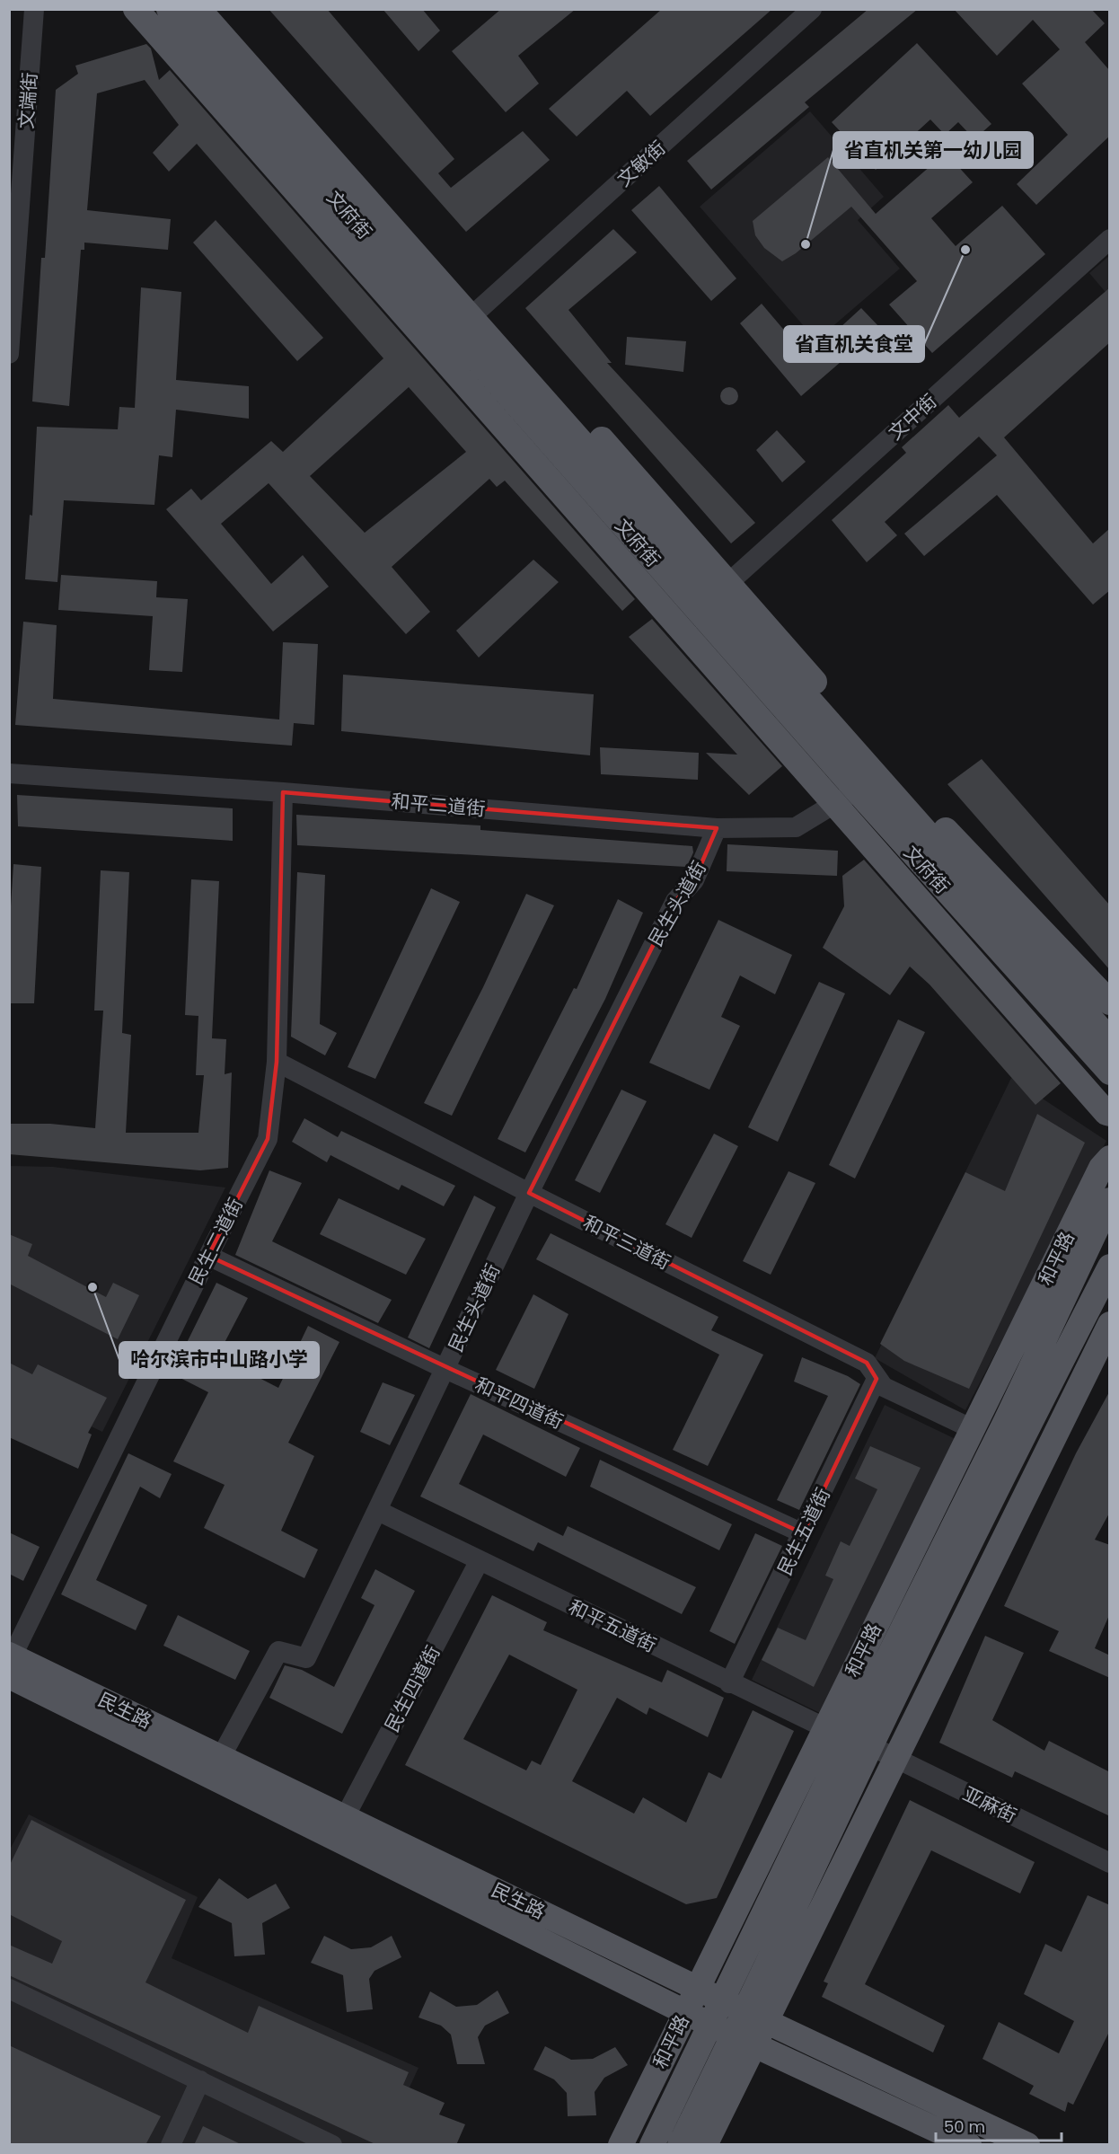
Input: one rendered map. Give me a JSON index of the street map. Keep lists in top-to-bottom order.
{
  "streets": {
    "main road": ["文府街", "和平路", "民生路"],
    "street": [
      "文端街",
      "文敏街",
      "文中街",
      "和平二道街",
      "民生头道街",
      "民生二道街",
      "和平三道街",
      "和平四道街",
      "民生五道街",
      "和平五道街",
      "民生四道街",
      "亚麻街"
    ]
  },
  "crossings": [
    ["文敏街", "文府街"],
    ["文府街", "文中街"],
    ["文府街", "和平二道街"],
    ["和平二道街", "民生头道街"],
    ["和平二道街", "民生二道街"],
    ["民生头道街", "和平三道街"],
    ["民生头道街", "和平四道街"],
    ["民生头道街", "和平五道街"],
    ["民生头道街", "民生路"],
    ["民生二道街", "和平三道街"],
    ["民生二道街", "和平四道街"],
    ["民生二道街", "民生路"],
    ["和平三道街", "和平路"],
    ["和平三道街", "民生五道街"],
    ["和平路", "和平五道街"],
    ["和平路", "民生路"],
    ["和平路", "亚麻街"],
    ["和平四道街", "民生五道街"],
    ["民生五道街", "和平五道街"],
    ["和平五道街", "民生四道街"],
    ["和平五道街", "亚麻街"],
    ["民生四道街", "民生路"]
  ],
  "places": ["省直机关第一幼儿园", "省直机关食堂", "哈尔滨市中山路小学"],
  "scale_bar": "50 m"
}
